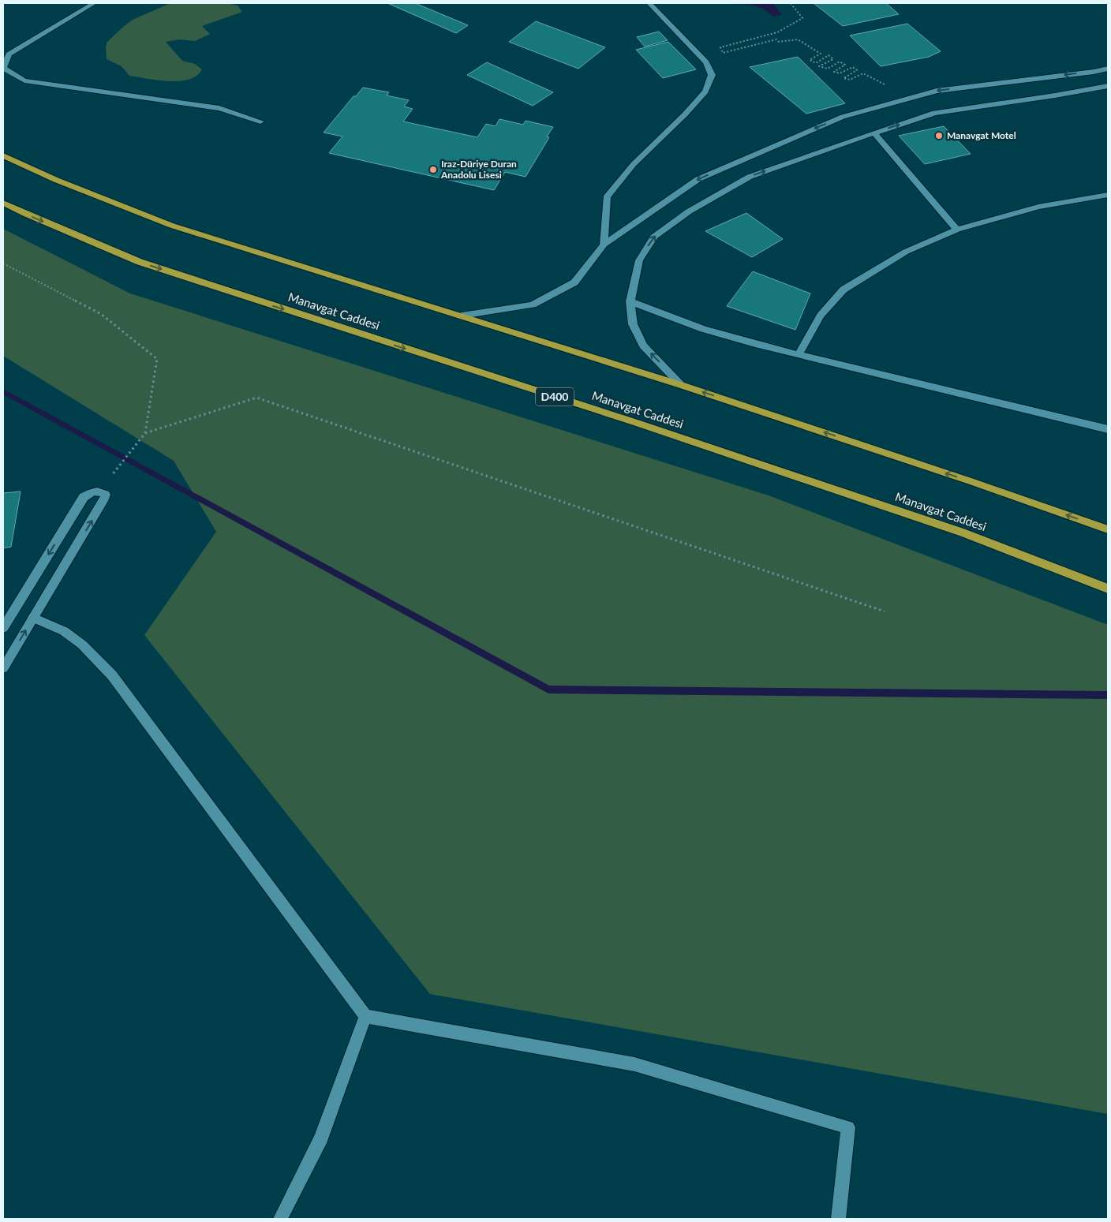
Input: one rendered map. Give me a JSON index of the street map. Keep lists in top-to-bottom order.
{
  "streets": {
    "highway": ["Manavgat Caddesi", "D400"]
  },
  "places": ["Manavgat Motel", "Iraz-Düriye Duran Anadolu Lisesi"]
}
